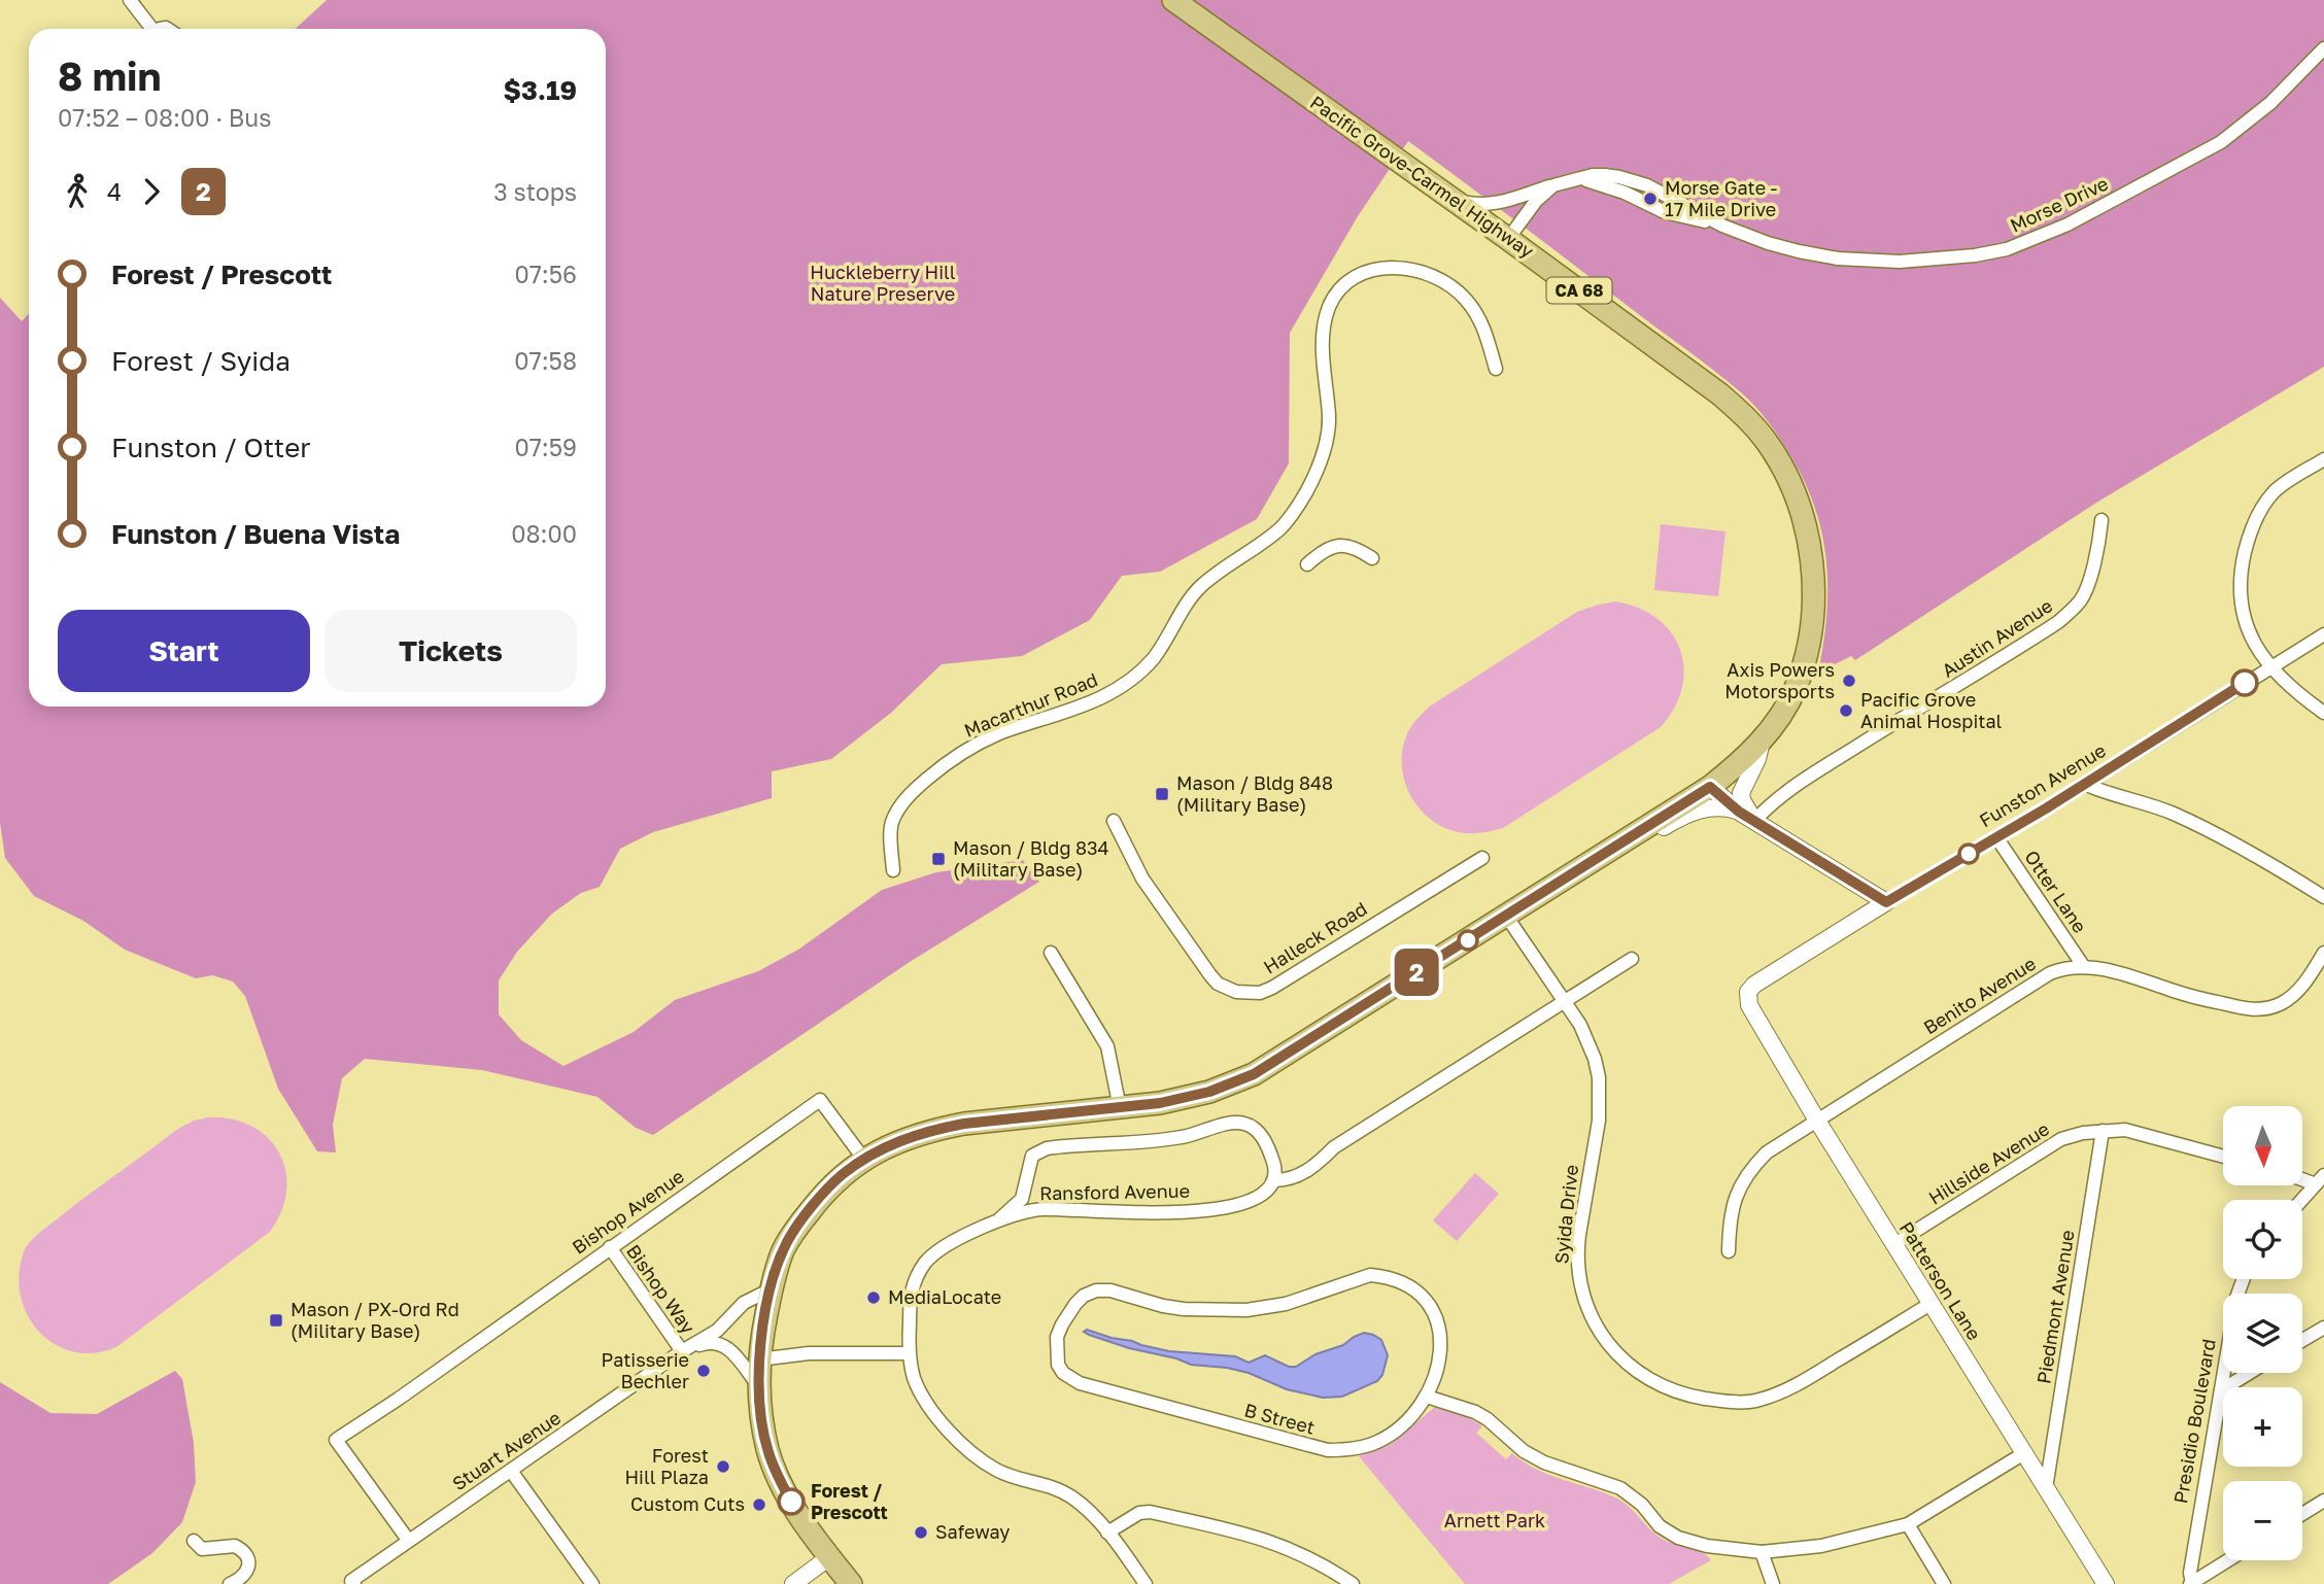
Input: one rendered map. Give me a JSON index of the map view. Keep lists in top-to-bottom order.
{
  "streets": {
    "main road": ["Pacific Grove-Carmel Highway", "CA 68"],
    "street": [
      "Morse Drive",
      "Austin Avenue",
      "Macarthur Road",
      "Funston Avenue",
      "Otter Lane",
      "Halleck Road",
      "Benito Avenue",
      "Hillside Avenue",
      "Ransford Avenue",
      "Bishop Avenue",
      "Syida Drive",
      "Patterson Lane",
      "Bishop Way",
      "Piedmont Avenue",
      "B Street",
      "Presidio Boulevard",
      "Stuart Avenue"
    ]
  },
  "crossings": [
    ["Pacific Grove-Carmel Highway", "Morse Drive"],
    ["Pacific Grove-Carmel Highway", "CA 68"],
    ["CA 68", "Bishop Avenue"],
    ["CA 68", "Syida Drive"],
    ["CA 68", "Stuart Avenue"],
    ["Funston Avenue", "Otter Lane"],
    ["Funston Avenue", "Patterson Lane"],
    ["Otter Lane", "Benito Avenue"],
    ["Benito Avenue", "Patterson Lane"],
    ["Hillside Avenue", "Patterson Lane"],
    ["Hillside Avenue", "Piedmont Avenue"],
    ["Ransford Avenue", "Syida Drive"],
    ["Bishop Avenue", "Bishop Way"],
    ["Bishop Avenue", "Stuart Avenue"],
    ["Syida Drive", "Patterson Lane"],
    ["Patterson Lane", "Piedmont Avenue"],
    ["Bishop Way", "Stuart Avenue"]
  ],
  "parks": ["Huckleberry Hill Nature Preserve", "Arnett Park"],
  "places": {
    "other": [
      "Morse Gate - 17 Mile Drive",
      "Axis Powers Motorsports",
      "Pacific Grove Animal Hospital",
      "MediaLocate",
      "Patisserie Bechler",
      "Forest Hill Plaza",
      "Forest / Prescott",
      "Custom Cuts",
      "Safeway"
    ],
    "transit": ["Mason / Bldg 848 (Military Base)", "Mason / Bldg 834 (Military Base)", "Mason / PX-Ord Rd (Military Base)"]
  },
  "lines": ["bus line 2"],
  "north": "bottom",
  "page": {
    "on_map": "2",
    "heading": ["8 min", "07:52 – 08:00 · Bus", "$3.19"],
    "legs": ["4", "2", "3 stops"],
    "list": [
      {
        "name": "Forest / Prescott",
        "value": "07:56"
      },
      {
        "name": "Forest / Syida",
        "value": "07:58"
      },
      {
        "name": "Funston / Otter",
        "value": "07:59"
      },
      {
        "name": "Funston / Buena Vista",
        "value": "08:00"
      }
    ],
    "buttons": ["Start", "Tickets"],
    "map_buttons": ["+", "−"]
  }
}
